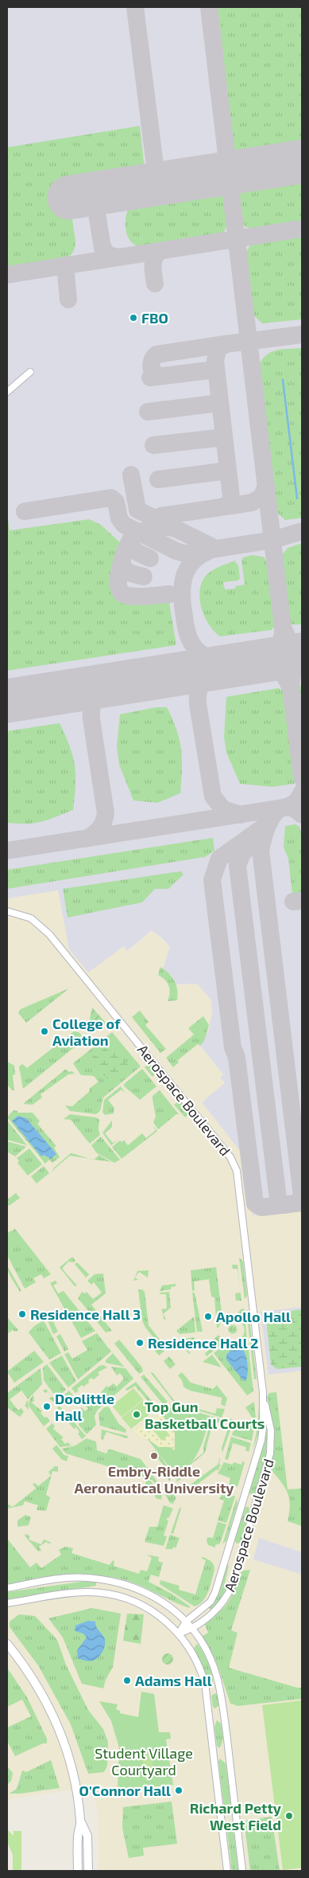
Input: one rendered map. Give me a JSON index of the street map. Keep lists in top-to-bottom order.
{
  "streets": {
    "street": ["Aerospace Boulevard"]
  },
  "parks": ["Student Village Courtyard"],
  "places": [
    "FBO",
    "College of Aviation",
    "Residence Hall 3",
    "Apollo Hall",
    "Residence Hall 2",
    "Doolittle Hall",
    "Top Gun Basketball Courts",
    "Embry-Riddle Aeronautical University",
    "Adams Hall",
    "O'Connor Hall",
    "Richard Petty West Field"
  ]
}
